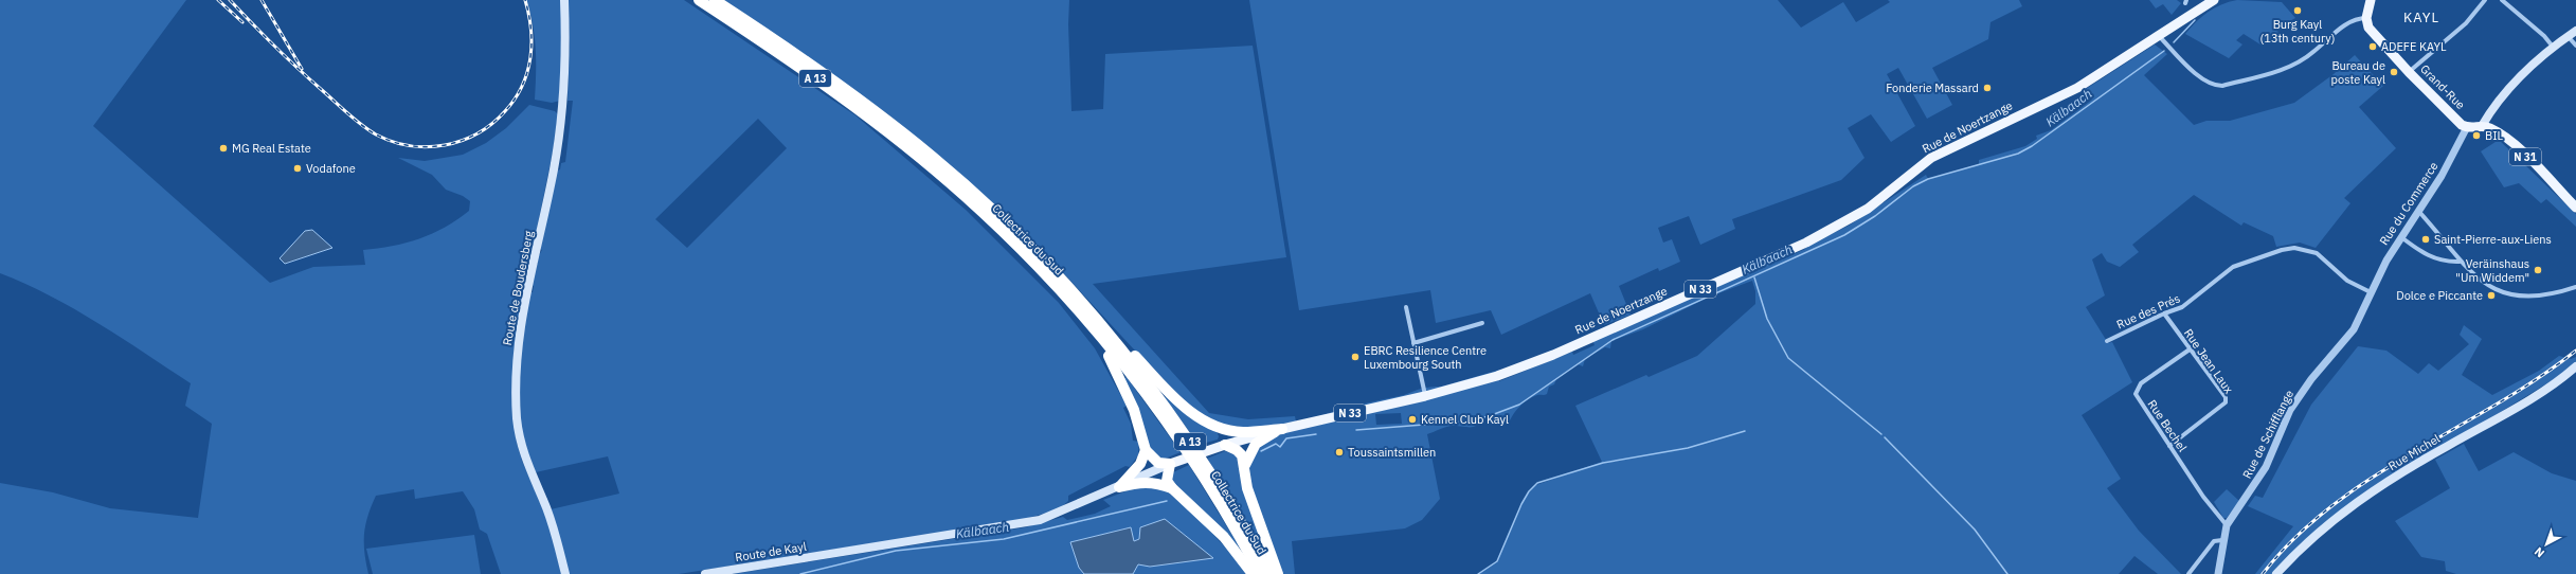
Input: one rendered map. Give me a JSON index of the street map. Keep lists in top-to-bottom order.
{
  "streets": {
    "highway": ["A 13", "Collectrice du Sud"],
    "main road": [
      "Grand-Rue",
      "Rue de Noertzange",
      "N 31",
      "Route de Boudersberg",
      "N 33",
      "Rue Michel",
      "Route de Kayl"
    ],
    "street": [
      "Rue du Commerce",
      "Rue des Prés",
      "Rue Jean Laux",
      "Rue Bechel",
      "Rue de Schifflange"
    ]
  },
  "crossings": [
    ["A 13", "Rue de Noertzange"],
    ["A 13", "Collectrice du Sud"],
    ["A 13", "N 33"],
    ["A 13", "Route de Kayl"],
    ["Grand-Rue", "Rue du Commerce"],
    ["Rue de Noertzange", "N 33"],
    ["Rue du Commerce", "Rue des Prés"],
    ["Rue du Commerce", "Rue de Schifflange"],
    ["N 33", "Route de Kayl"],
    ["Rue des Prés", "Rue Jean Laux"],
    ["Rue des Prés", "Rue de Schifflange"],
    ["Rue Jean Laux", "Rue Bechel"],
    ["Rue Bechel", "Rue de Schifflange"]
  ],
  "districts": ["KAYL"],
  "water": ["Kälbaach"],
  "places": [
    "Burg Kayl (13th century)",
    "ADEFE KAYL",
    "Bureau de poste Kayl",
    "Fonderie Massard",
    "BIL",
    "MG Real Estate",
    "Vodafone",
    "Saint-Pierre-aux-Liens",
    "Veräinshaus \"Um Widdem\"",
    "Dolce e Piccante",
    "EBRC Resilience Centre Luxembourg South",
    "Kennel Club Kayl",
    "Toussaintsmillen"
  ],
  "north": "bottom left"
}
